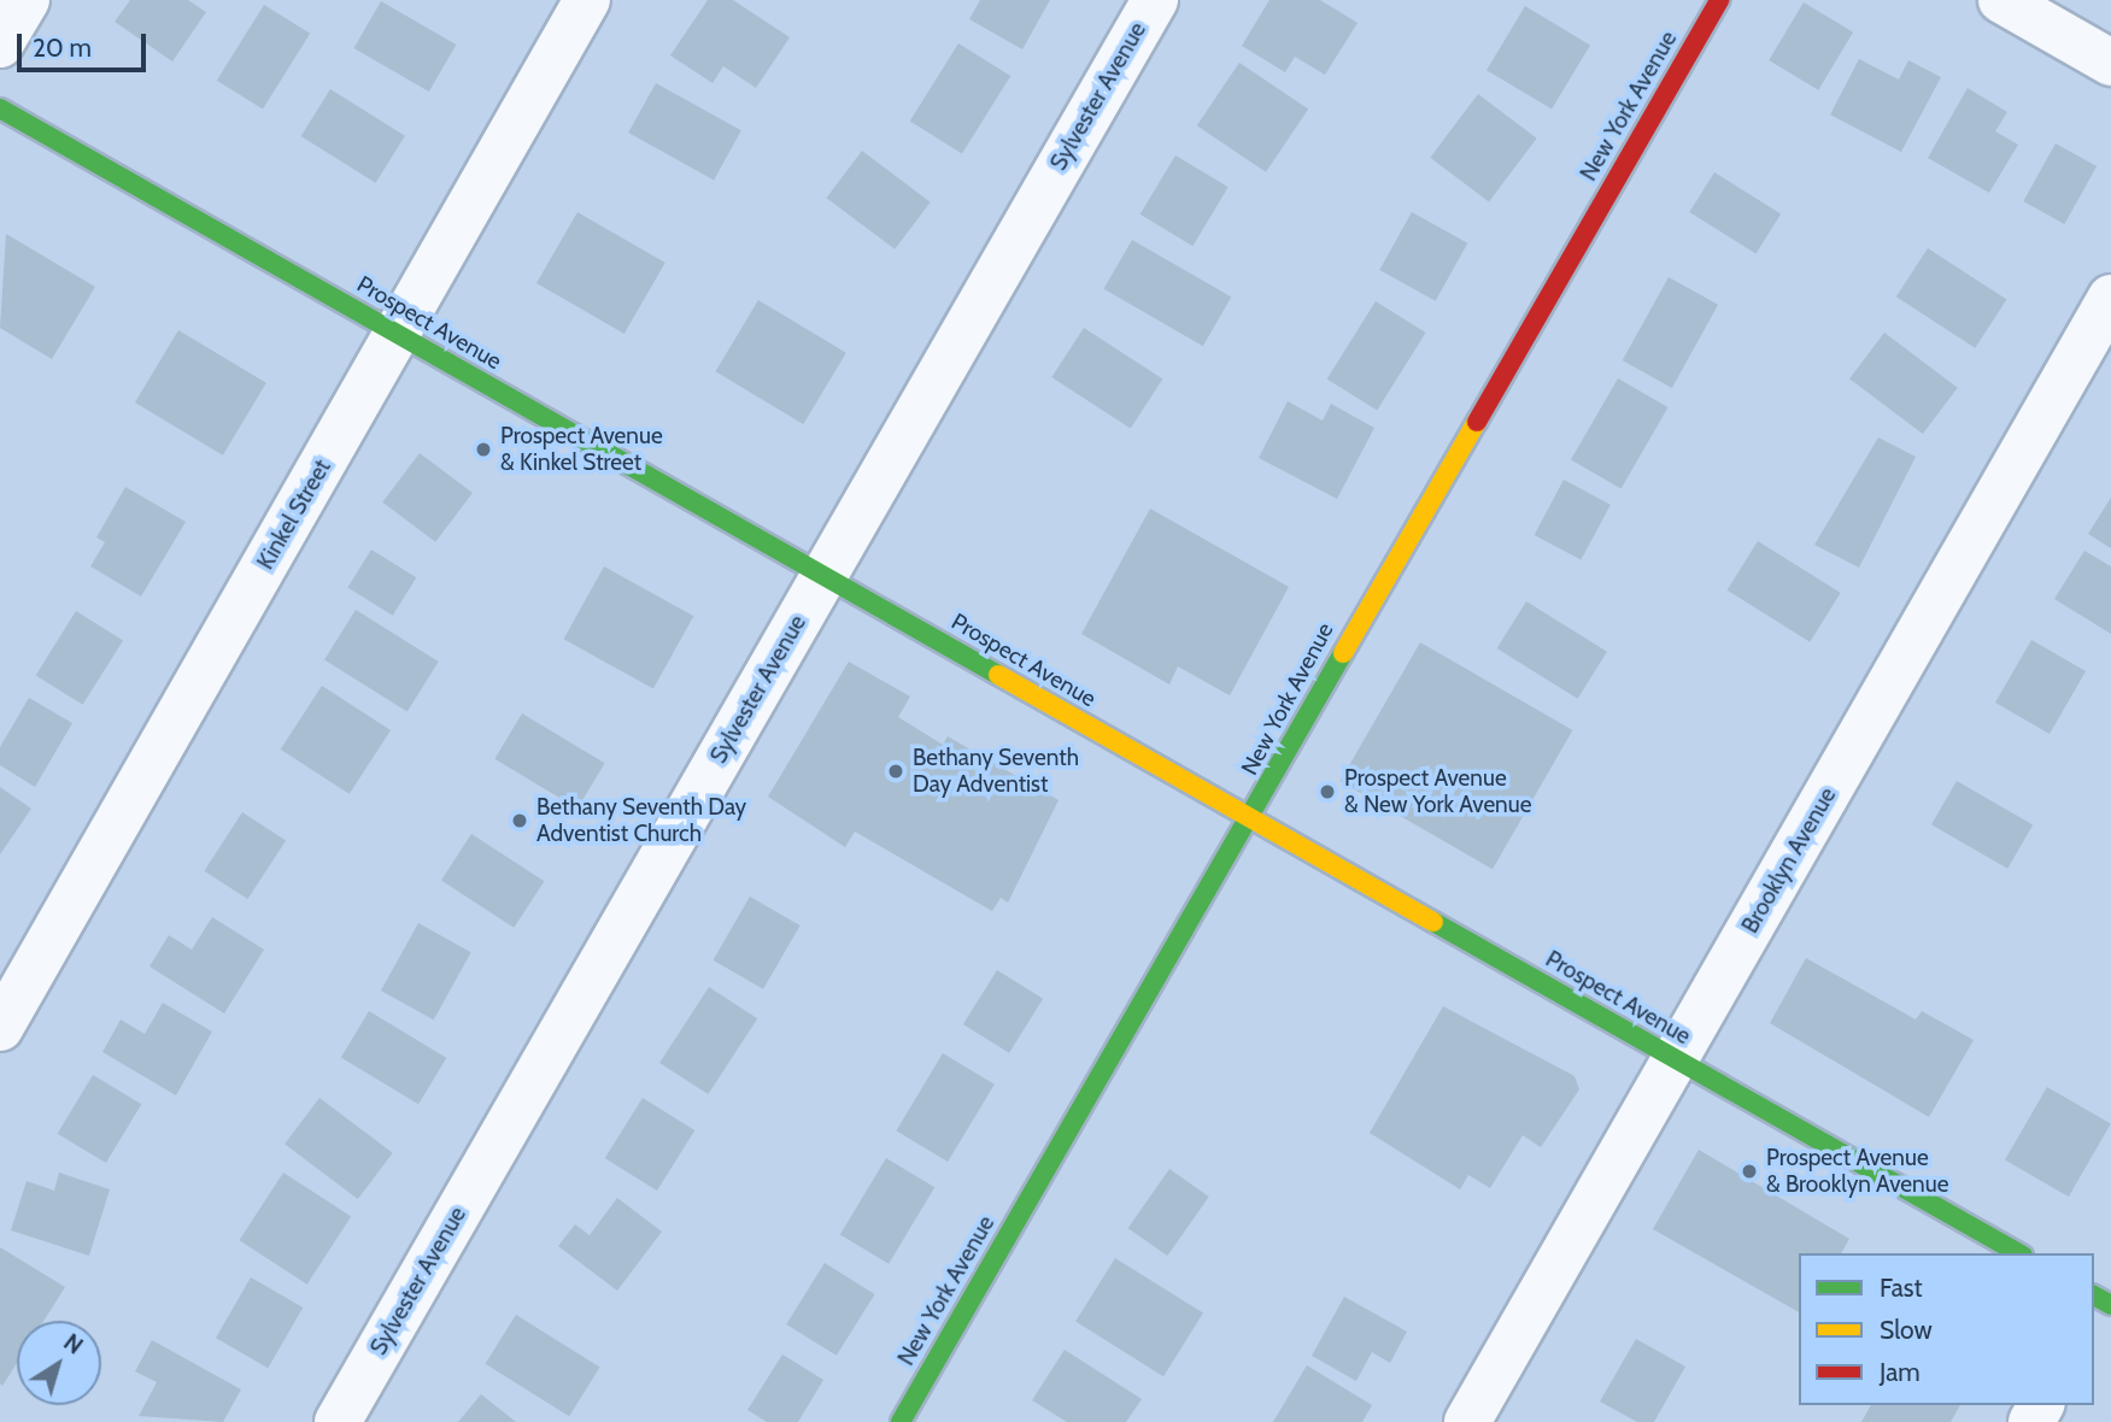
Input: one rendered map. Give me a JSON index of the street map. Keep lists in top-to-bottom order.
{
  "streets": {
    "main road": ["New York Avenue", "Prospect Avenue"],
    "street": ["Sylvester Avenue", "Kinkel Street", "Brooklyn Avenue"]
  },
  "crossings": [
    ["Sylvester Avenue", "Prospect Avenue"],
    ["New York Avenue", "Prospect Avenue"],
    ["Prospect Avenue", "Kinkel Street"],
    ["Prospect Avenue", "Brooklyn Avenue"]
  ],
  "places": [
    "Prospect Avenue & Kinkel Street",
    "Bethany Seventh Day Adventist",
    "Prospect Avenue & New York Avenue",
    "Bethany Seventh Day Adventist Church",
    "Prospect Avenue & Brooklyn Avenue"
  ],
  "legend": ["Fast", "Slow", "Jam"],
  "scale_bar": "20 m",
  "north": "top right"
}
